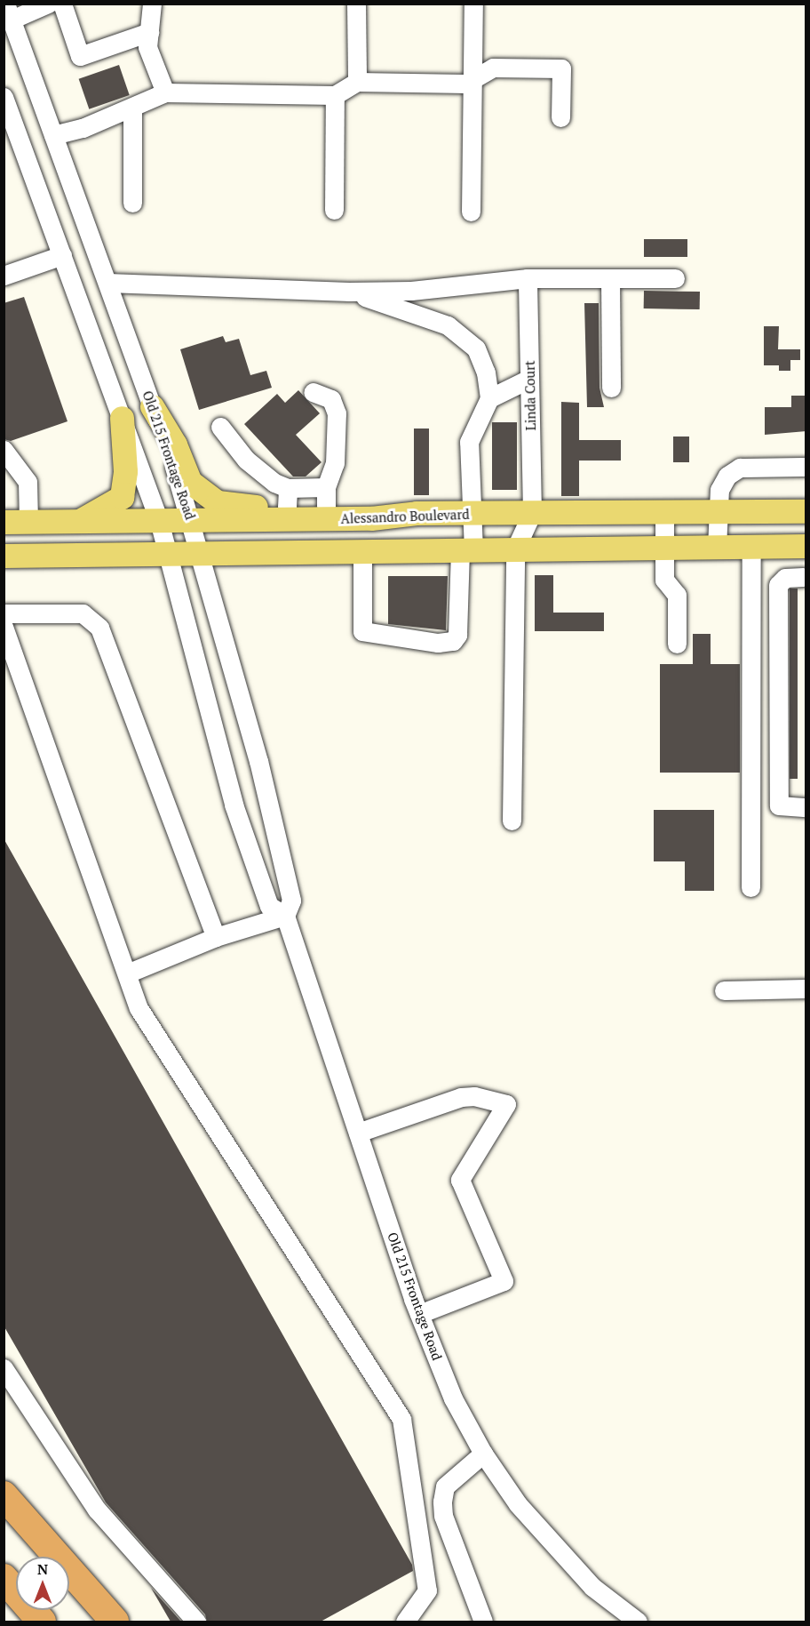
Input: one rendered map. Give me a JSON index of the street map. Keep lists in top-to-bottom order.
{
  "streets": {
    "main road": ["Alessandro Boulevard"],
    "street": ["Linda Court", "Old 215 Frontage Road"]
  },
  "crossings": [
    ["Linda Court", "Alessandro Boulevard"],
    ["Old 215 Frontage Road", "Alessandro Boulevard"]
  ],
  "north": "top"
}
